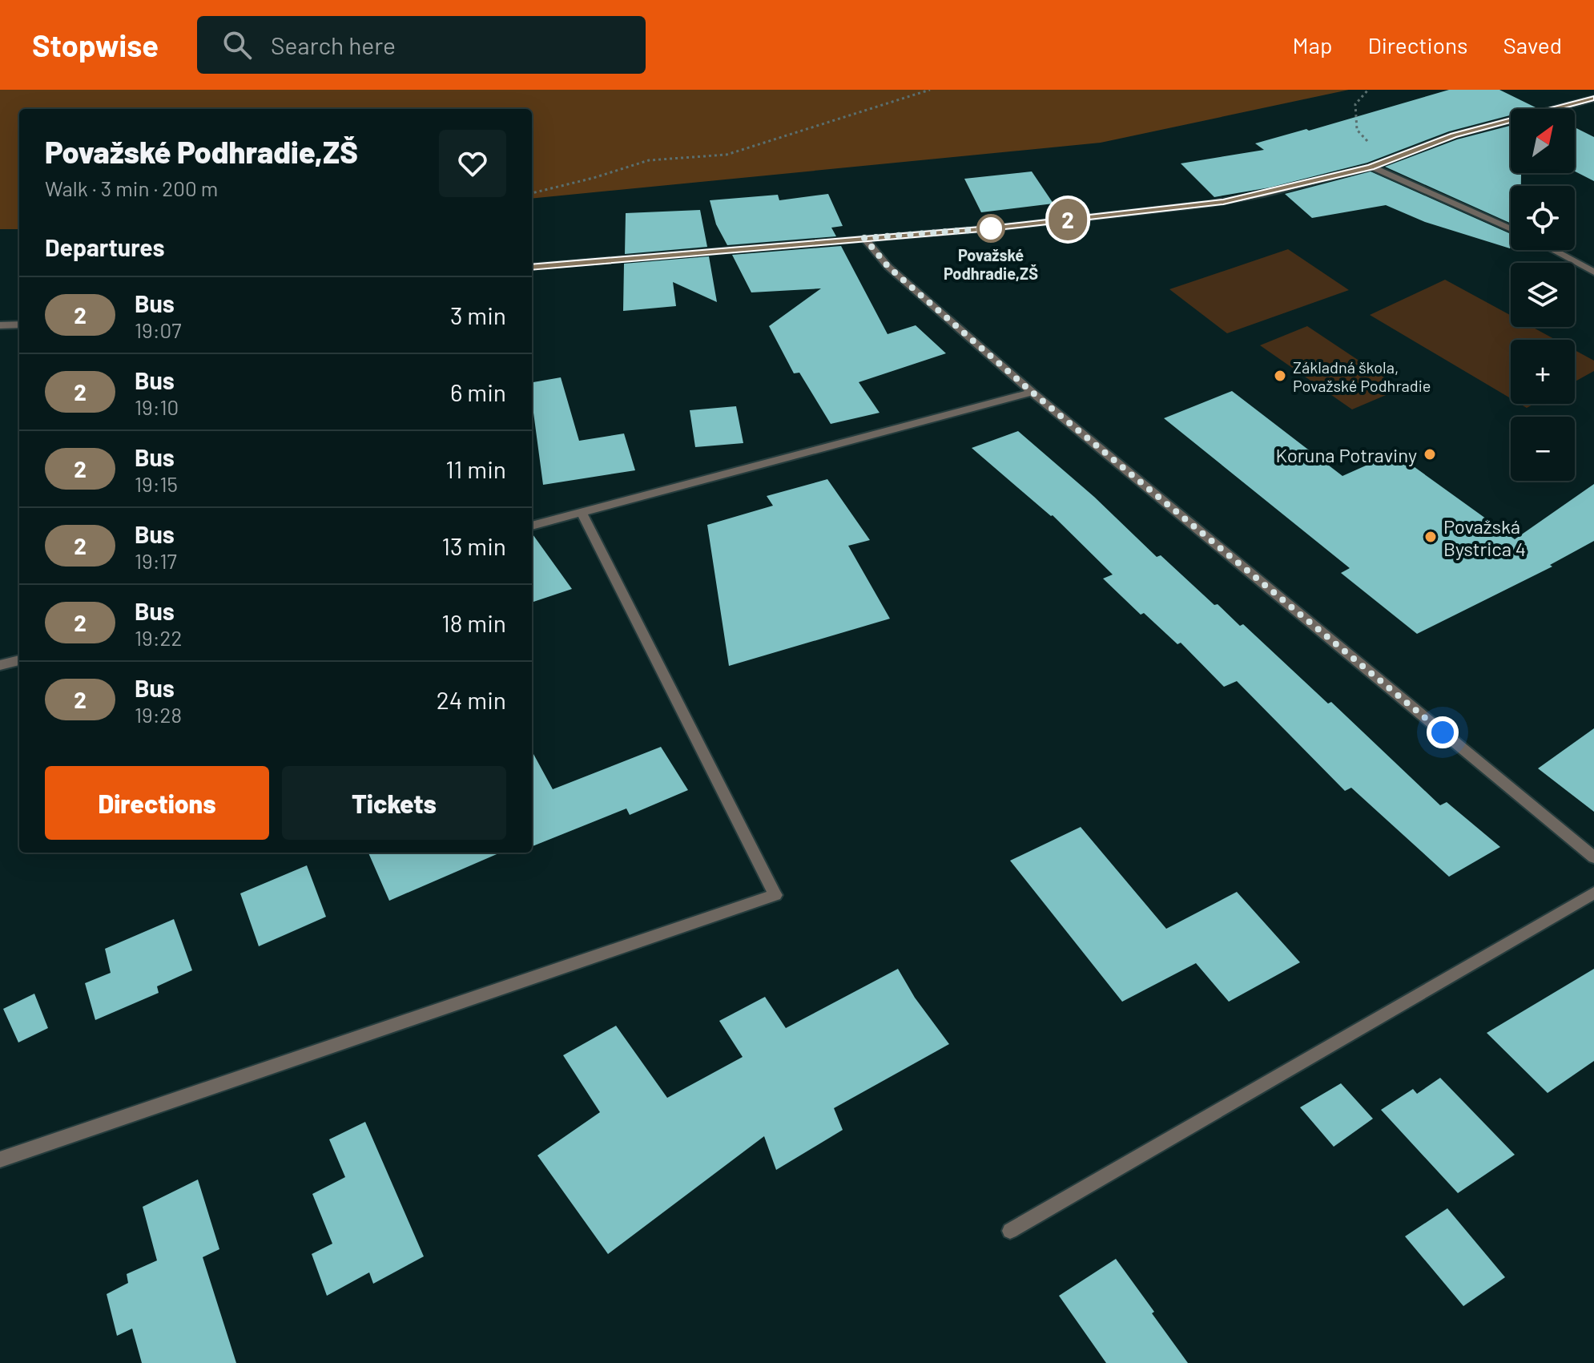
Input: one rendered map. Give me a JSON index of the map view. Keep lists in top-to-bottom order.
{
  "places": [
    "Považské Podhradie,ZŠ",
    "Základná škola, Považské Podhradie",
    "Koruna Potraviny",
    "Považská Bystrica 4"
  ],
  "lines": ["bus line 2"],
  "north": "top right",
  "page": {
    "header": "Stopwise",
    "search": "Search here",
    "nav": ["Map", "Directions", "Saved"],
    "on_map": "2",
    "map_buttons": ["+", "−"],
    "heading": [
      ["Považské Podhradie,ZŠ", "Walk · 3 min · 200 m"],
      "Departures"
    ],
    "list": [
      {
        "mark": "2",
        "name": "Bus",
        "note": "19:07",
        "value": "3 min"
      },
      {
        "mark": "2",
        "name": "Bus",
        "note": "19:10",
        "value": "6 min"
      },
      {
        "mark": "2",
        "name": "Bus",
        "note": "19:15",
        "value": "11 min"
      },
      {
        "mark": "2",
        "name": "Bus",
        "note": "19:17",
        "value": "13 min"
      },
      {
        "mark": "2",
        "name": "Bus",
        "note": "19:22",
        "value": "18 min"
      },
      {
        "mark": "2",
        "name": "Bus",
        "note": "19:28",
        "value": "24 min"
      }
    ],
    "buttons": ["Directions", "Tickets"]
  }
}
